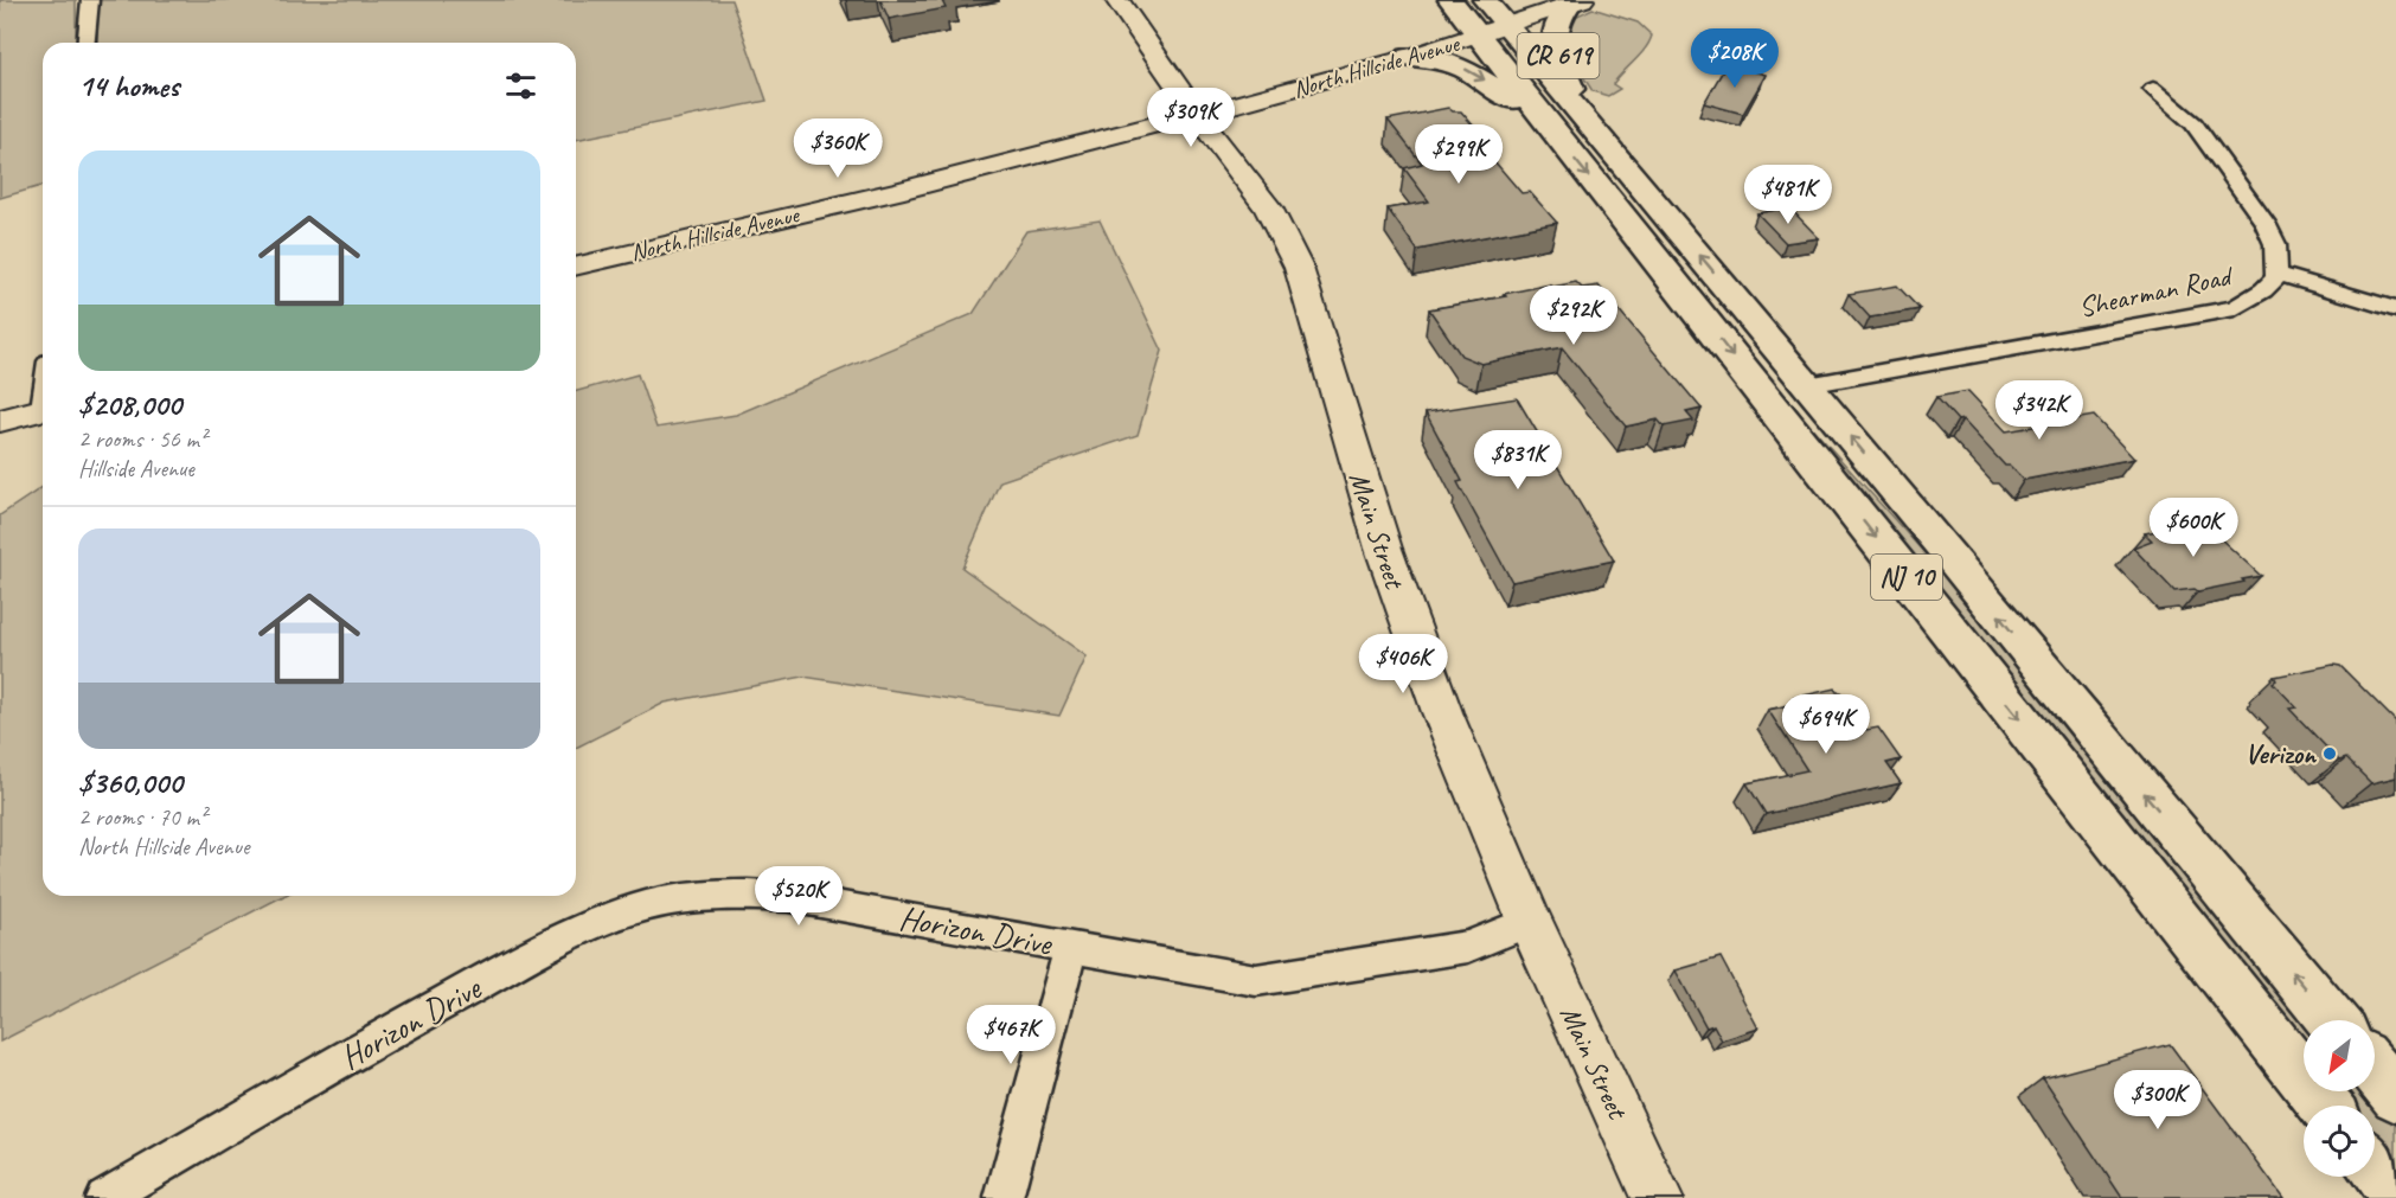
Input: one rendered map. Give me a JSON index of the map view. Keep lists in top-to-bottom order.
{
  "streets": {
    "highway": ["CR 619", "NJ 10"],
    "street": [
      "North Hillside Avenue",
      "Shearman Road",
      "Main Street",
      "Horizon Drive"
    ]
  },
  "crossings": [
    ["CR 619", "North Hillside Avenue"],
    ["CR 619", "NJ 10"],
    ["North Hillside Avenue", "Main Street"],
    ["North Hillside Avenue", "NJ 10"],
    ["Shearman Road", "NJ 10"],
    ["Main Street", "Horizon Drive"]
  ],
  "places": ["Verizon"],
  "north": "bottom left",
  "page": {
    "price": [
      "$208K",
      "$309K",
      "$360K",
      "$299K",
      "$481K",
      "$292K",
      "$342K",
      "$831K",
      "$600K",
      "$406K",
      "$694K",
      "$520K",
      "$467K",
      "$300K"
    ],
    "heading": "14 homes",
    "list": [
      {
        "name": "$208,000",
        "note": "2 rooms · 56 m² · Hillside Avenue"
      },
      {
        "name": "$360,000",
        "note": "2 rooms · 70 m² · North Hillside Avenue"
      }
    ]
  }
}
